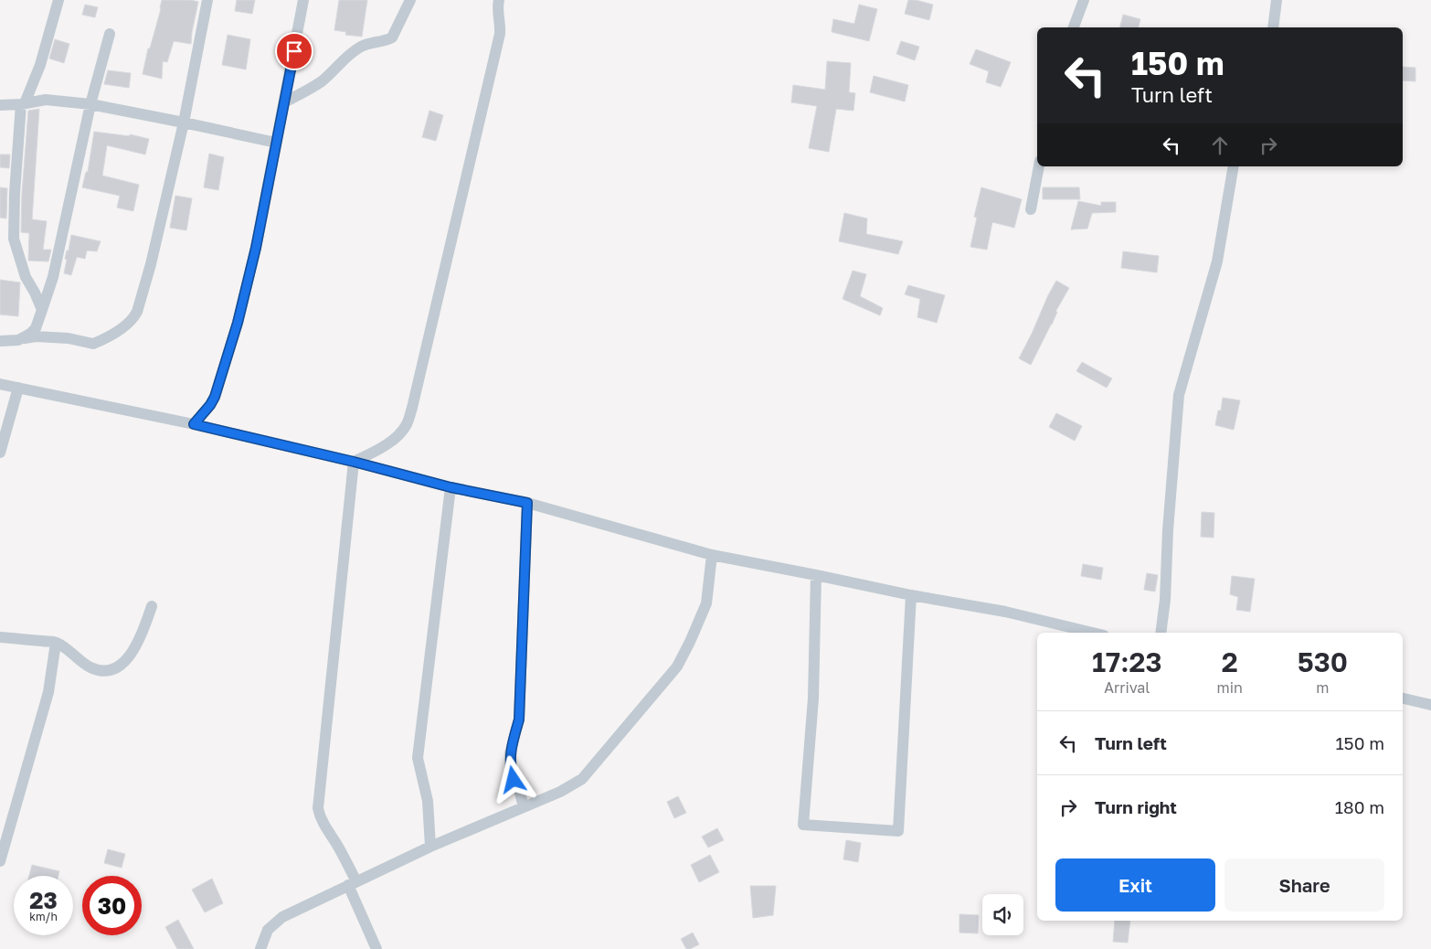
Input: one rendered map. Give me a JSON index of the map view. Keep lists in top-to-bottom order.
{
  "page": {
    "turn": ["150 m", "Turn left"],
    "eta": [
      "17:23",
      "Arrival",
      "2",
      "min",
      "530",
      "m"
    ],
    "list": [
      {
        "name": "Turn left",
        "value": "150 m"
      },
      {
        "name": "Turn right",
        "value": "180 m"
      }
    ],
    "buttons": ["Exit", "Share"],
    "speed": "23 km/h",
    "limit": "30"
  }
}
